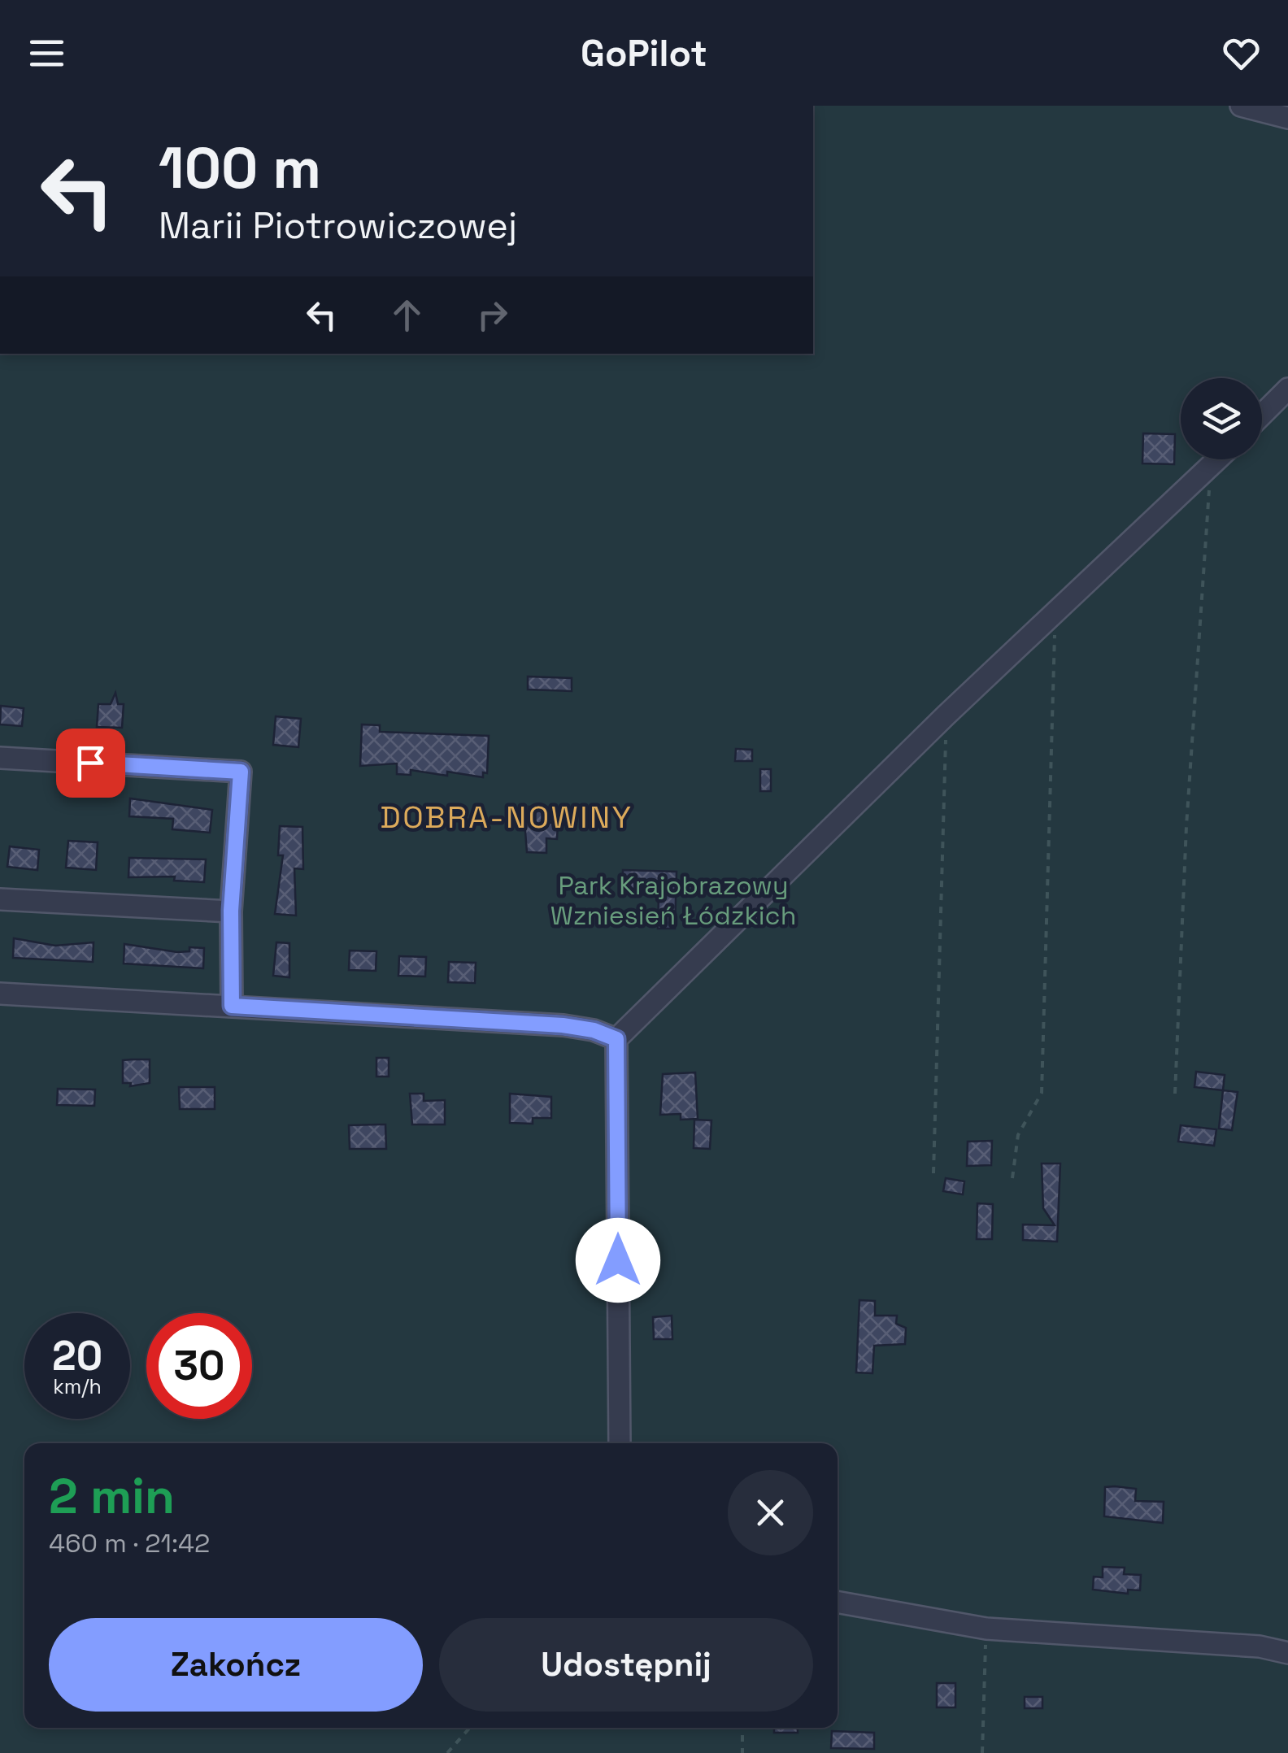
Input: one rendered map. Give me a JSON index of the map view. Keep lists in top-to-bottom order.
{
  "districts": ["DOBRA-NOWINY"],
  "parks": ["Park Krajobrazowy Wzniesień Łódzkich"],
  "page": {
    "header": "GoPilot",
    "turn": ["100 m", "Marii Piotrowiczowej"],
    "speed": "20 km/h",
    "limit": "30",
    "heading": ["2 min", "460 m · 21:42"],
    "buttons": ["Zakończ", "Udostępnij"]
  }
}
